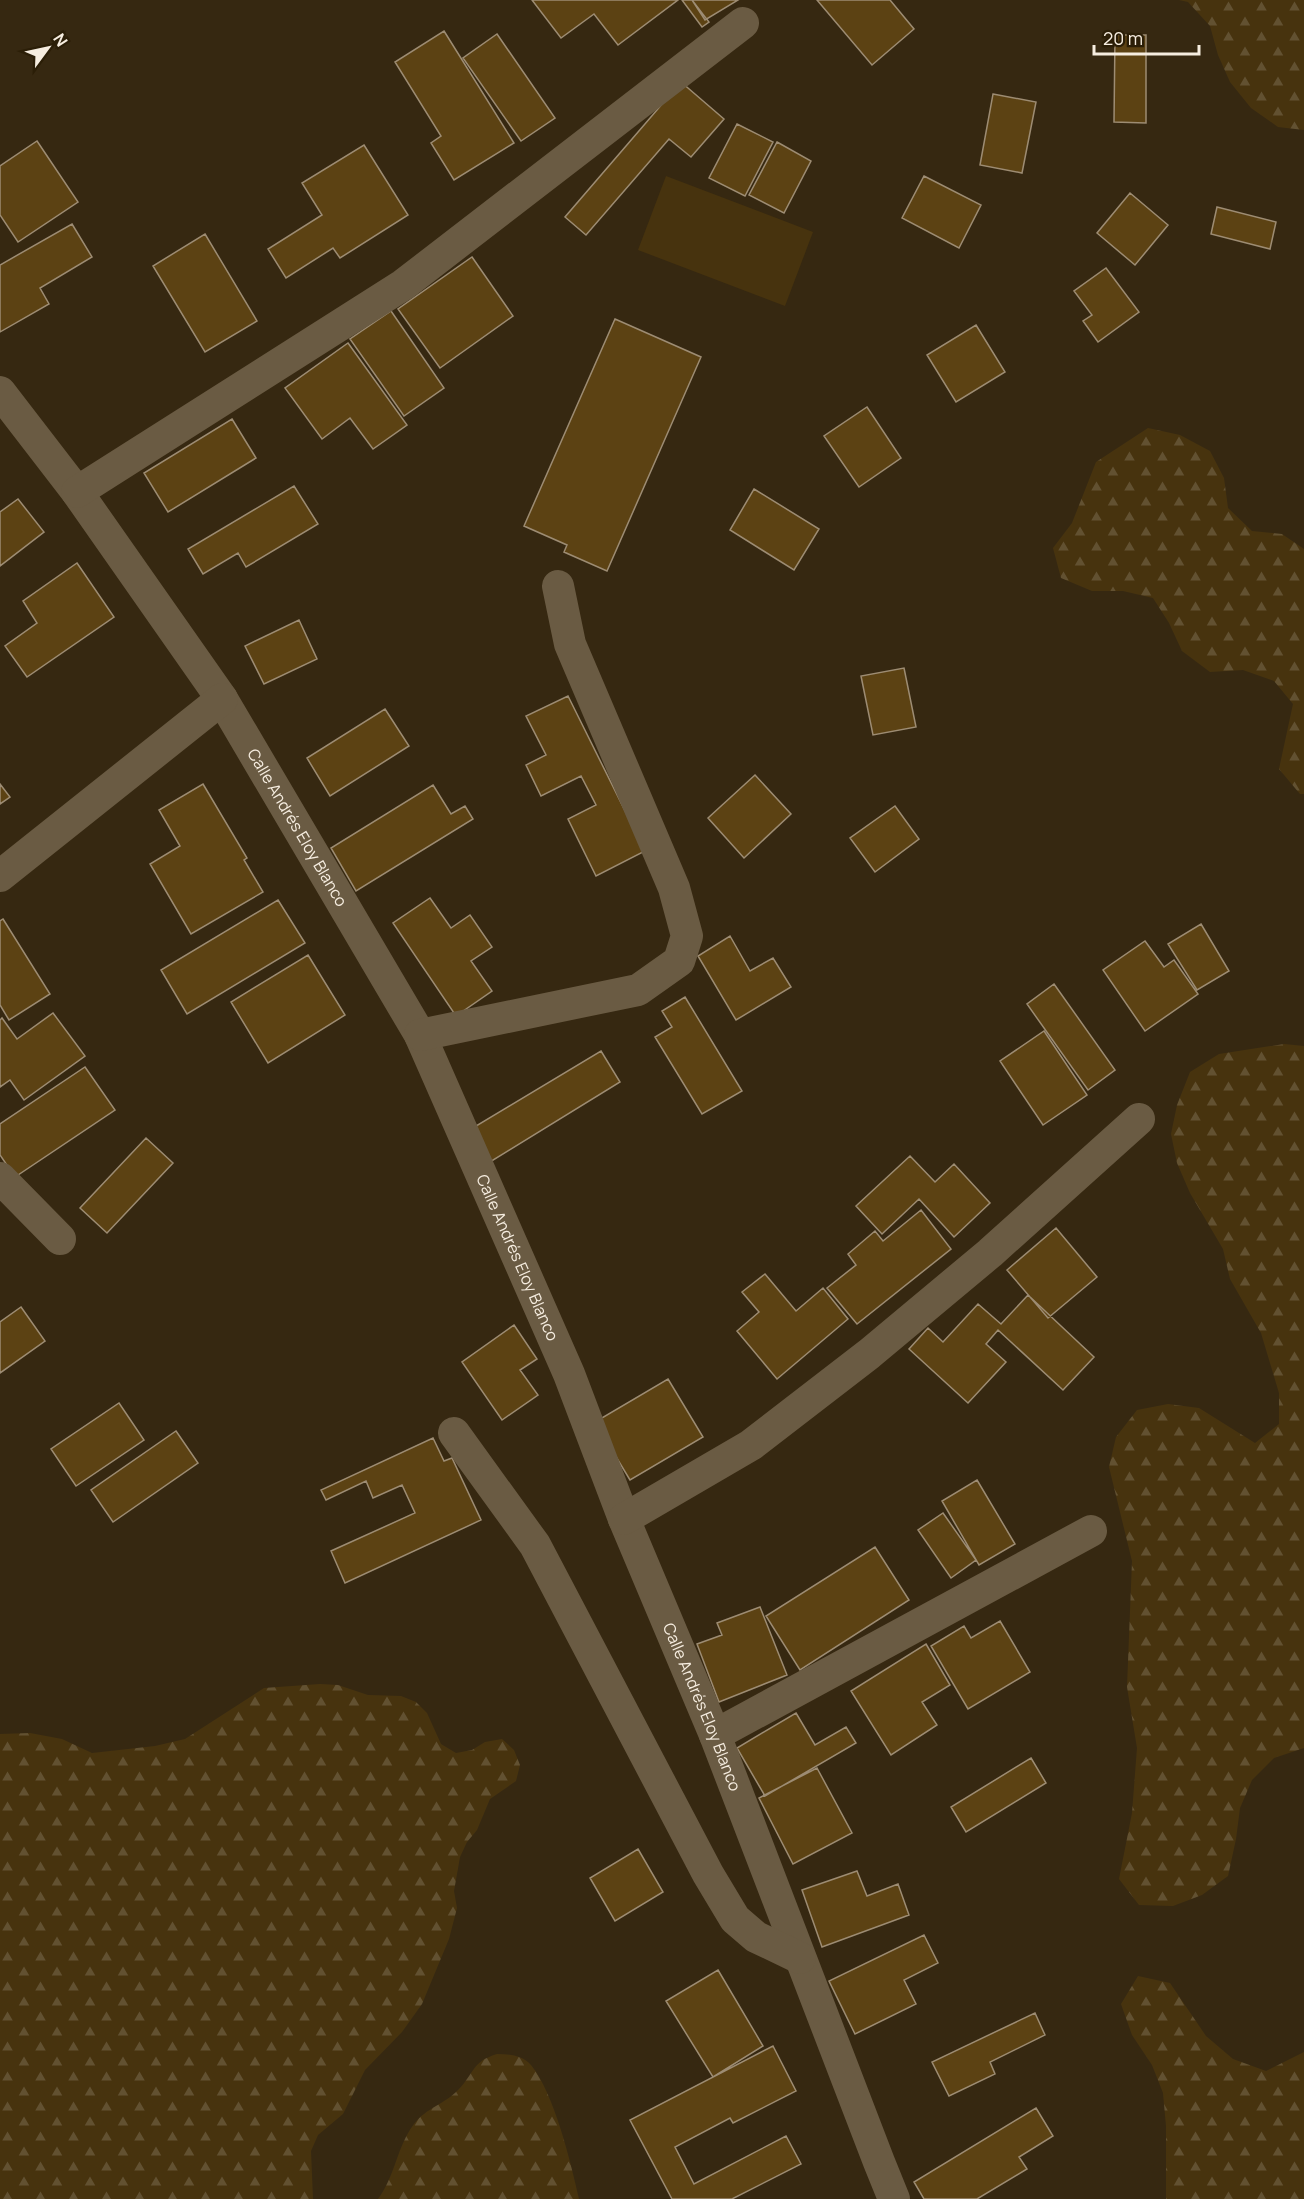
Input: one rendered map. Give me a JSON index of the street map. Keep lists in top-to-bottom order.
{
  "streets": {
    "street": ["Calle Andrés Eloy Blanco"]
  },
  "scale_bar": "20 m",
  "north": "top right"
}
